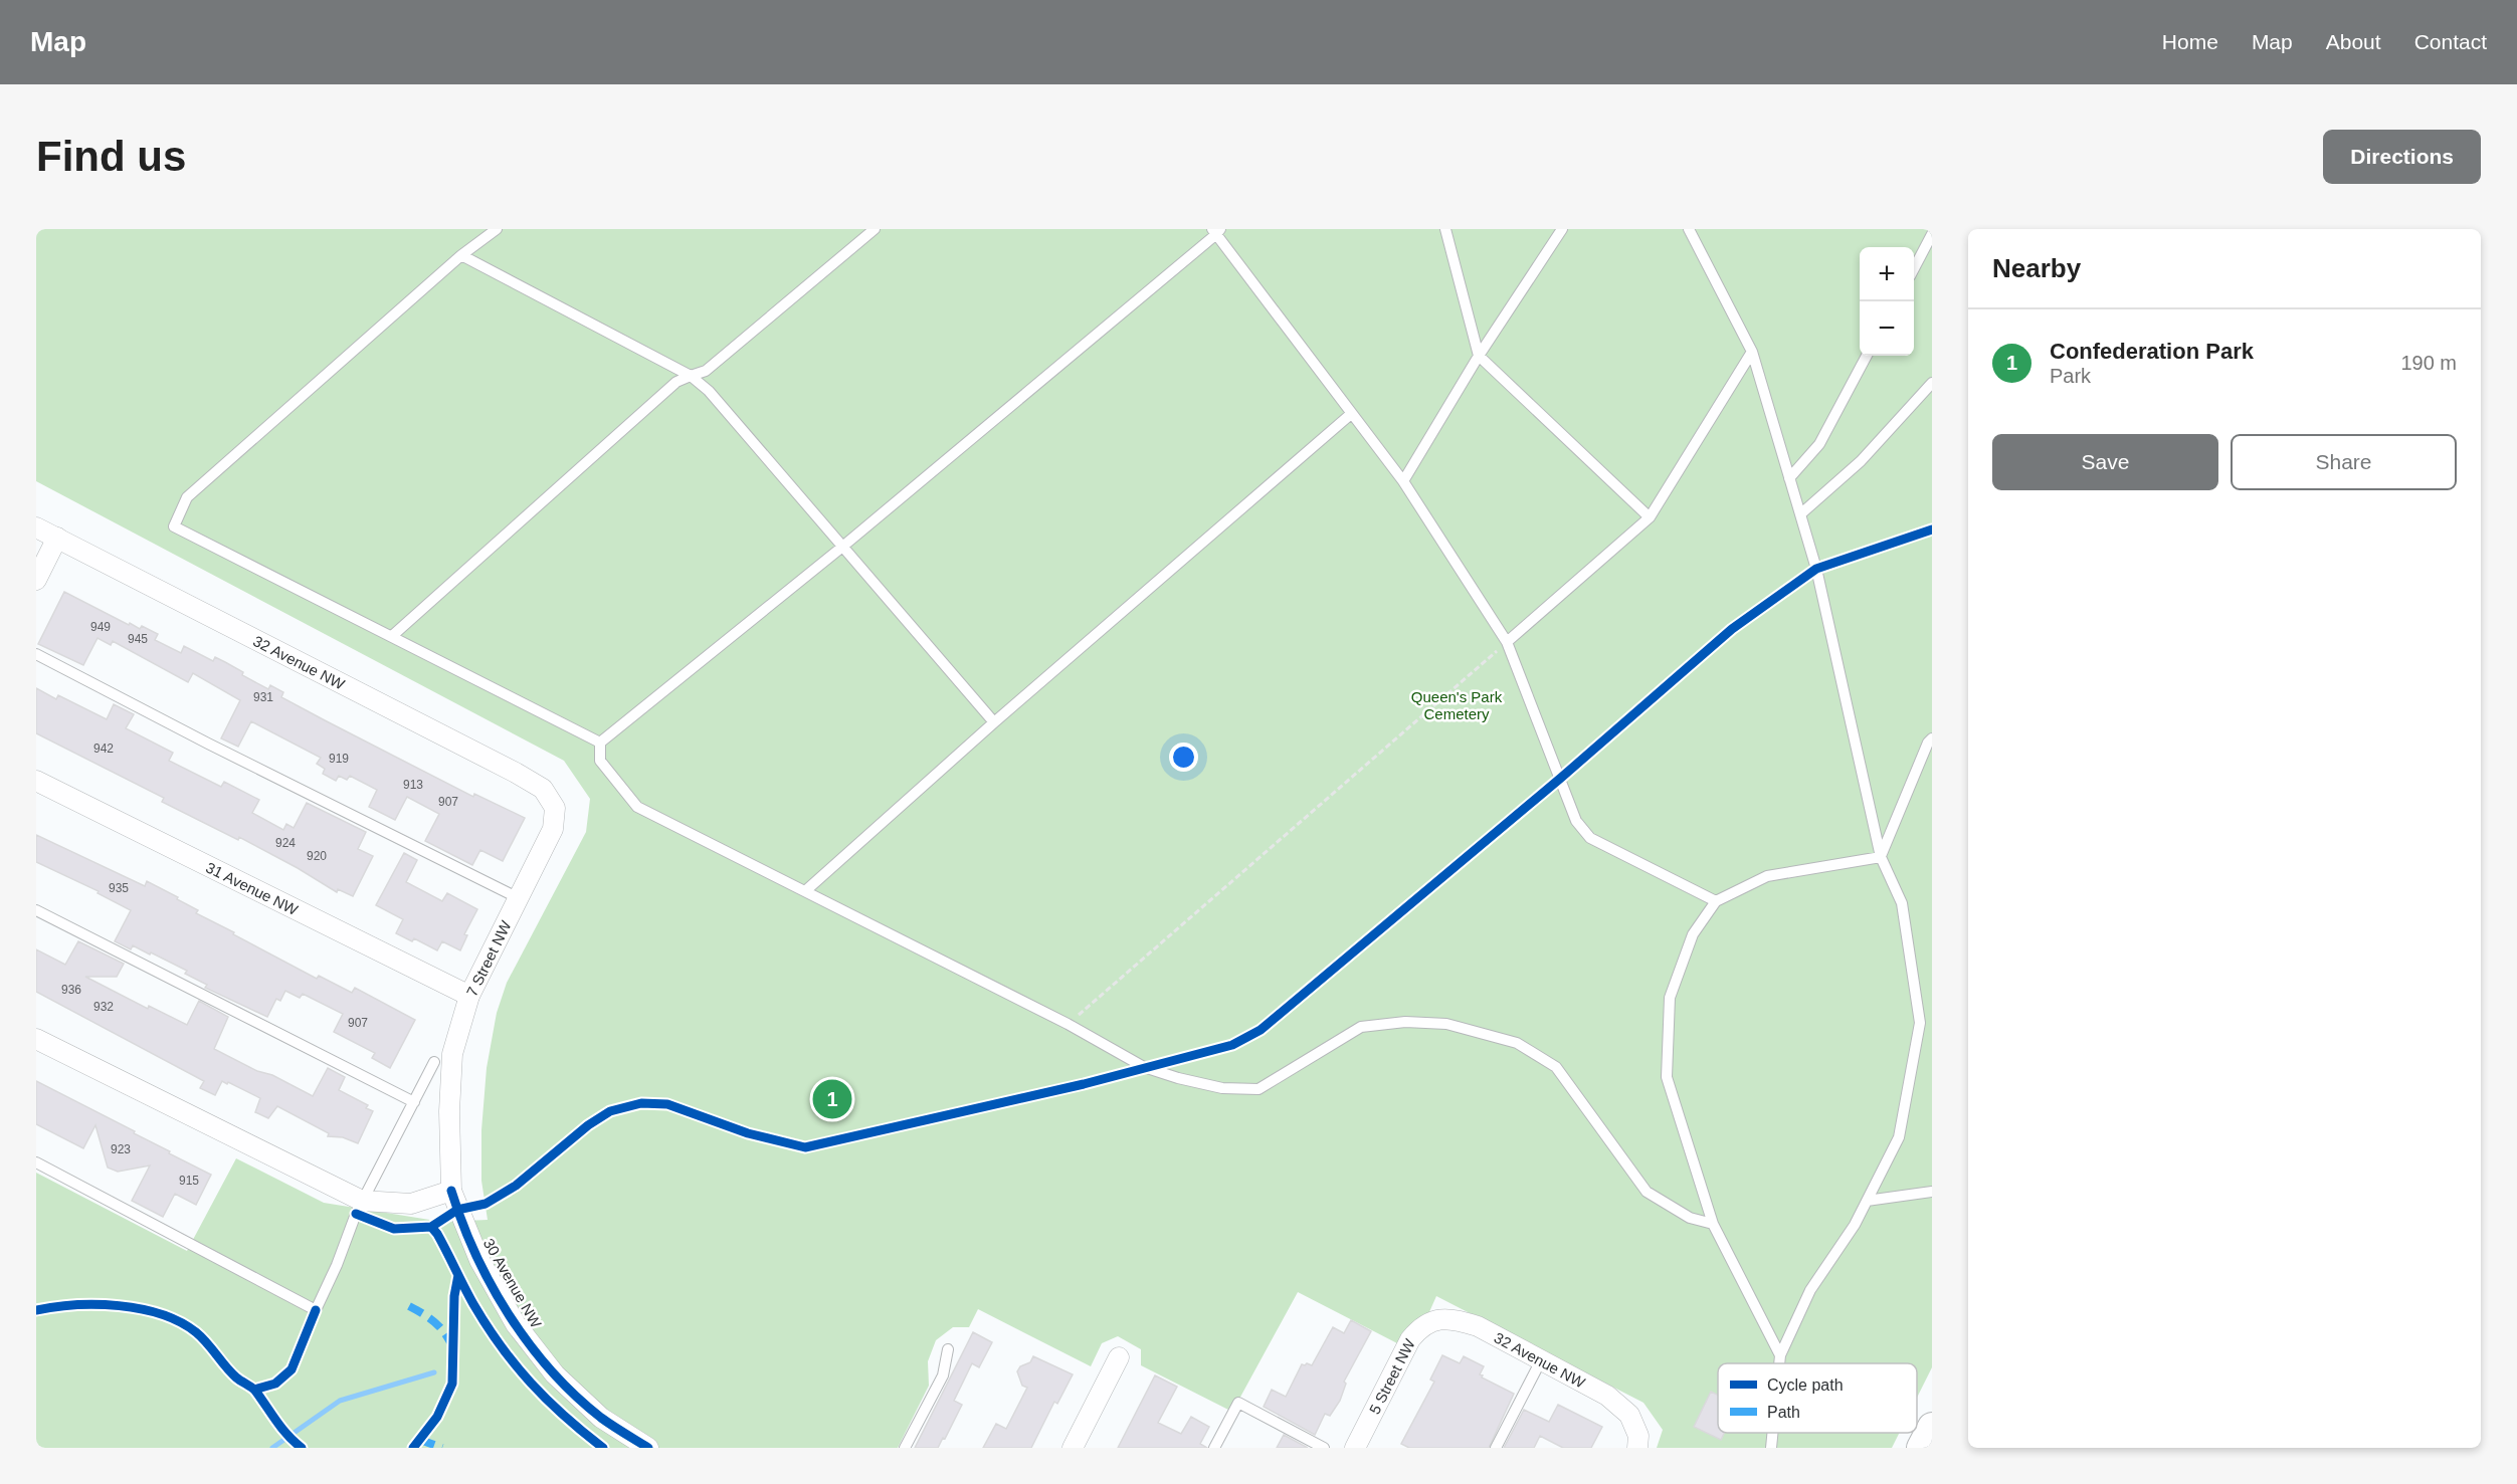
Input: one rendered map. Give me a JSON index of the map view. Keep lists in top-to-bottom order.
{
  "streets": {
    "street": [
      "32 Avenue NW",
      "31 Avenue NW",
      "7 Street NW",
      "30 Avenue NW",
      "5 Street NW"
    ]
  },
  "crossings": [
    ["32 Avenue NW", "7 Street NW"],
    ["32 Avenue NW", "5 Street NW"],
    ["31 Avenue NW", "7 Street NW"],
    ["7 Street NW", "30 Avenue NW"]
  ],
  "parks": ["Queen's Park Cemetery"],
  "house_numbers": [
    "949",
    "945",
    "931",
    "942",
    "919",
    "913",
    "907",
    "924",
    "920",
    "935",
    "936",
    "932",
    "907",
    "923",
    "915"
  ],
  "legend": ["Cycle path", "Path"],
  "page": {
    "header": "Map",
    "nav": [
      "Home",
      "Map",
      "About",
      "Contact"
    ],
    "buttons": [
      "Directions",
      ["Save", "Share"]
    ],
    "title": "Find us",
    "heading": "Nearby",
    "map_buttons": ["+", "−"],
    "list": [
      {
        "mark": "1",
        "name": "Confederation Park",
        "note": "Park",
        "value": "190 m"
      }
    ],
    "pins": "1"
  }
}
